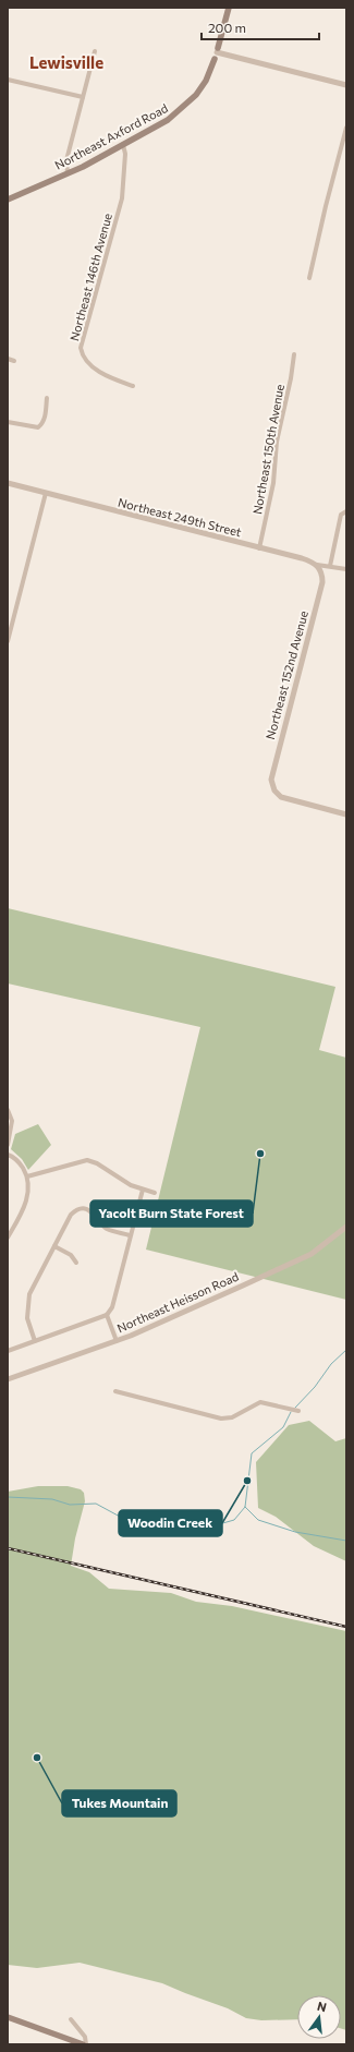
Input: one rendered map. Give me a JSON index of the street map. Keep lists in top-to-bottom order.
{
  "streets": {
    "main road": ["Northeast Axford Road"],
    "street": [
      "Northeast 146th Avenue",
      "Northeast 150th Avenue",
      "Northeast 249th Street",
      "Northeast 152nd Avenue",
      "Northeast Heisson Road"
    ]
  },
  "crossings": [
    ["Northeast Axford Road", "Northeast 146th Avenue"],
    ["Northeast 150th Avenue", "Northeast 249th Street"],
    ["Northeast 249th Street", "Northeast 152nd Avenue"]
  ],
  "districts": ["Lewisville"],
  "places": ["Yacolt Burn State Forest", "Woodin Creek", "Tukes Mountain"],
  "scale_bar": "200 m",
  "north": "top"
}
